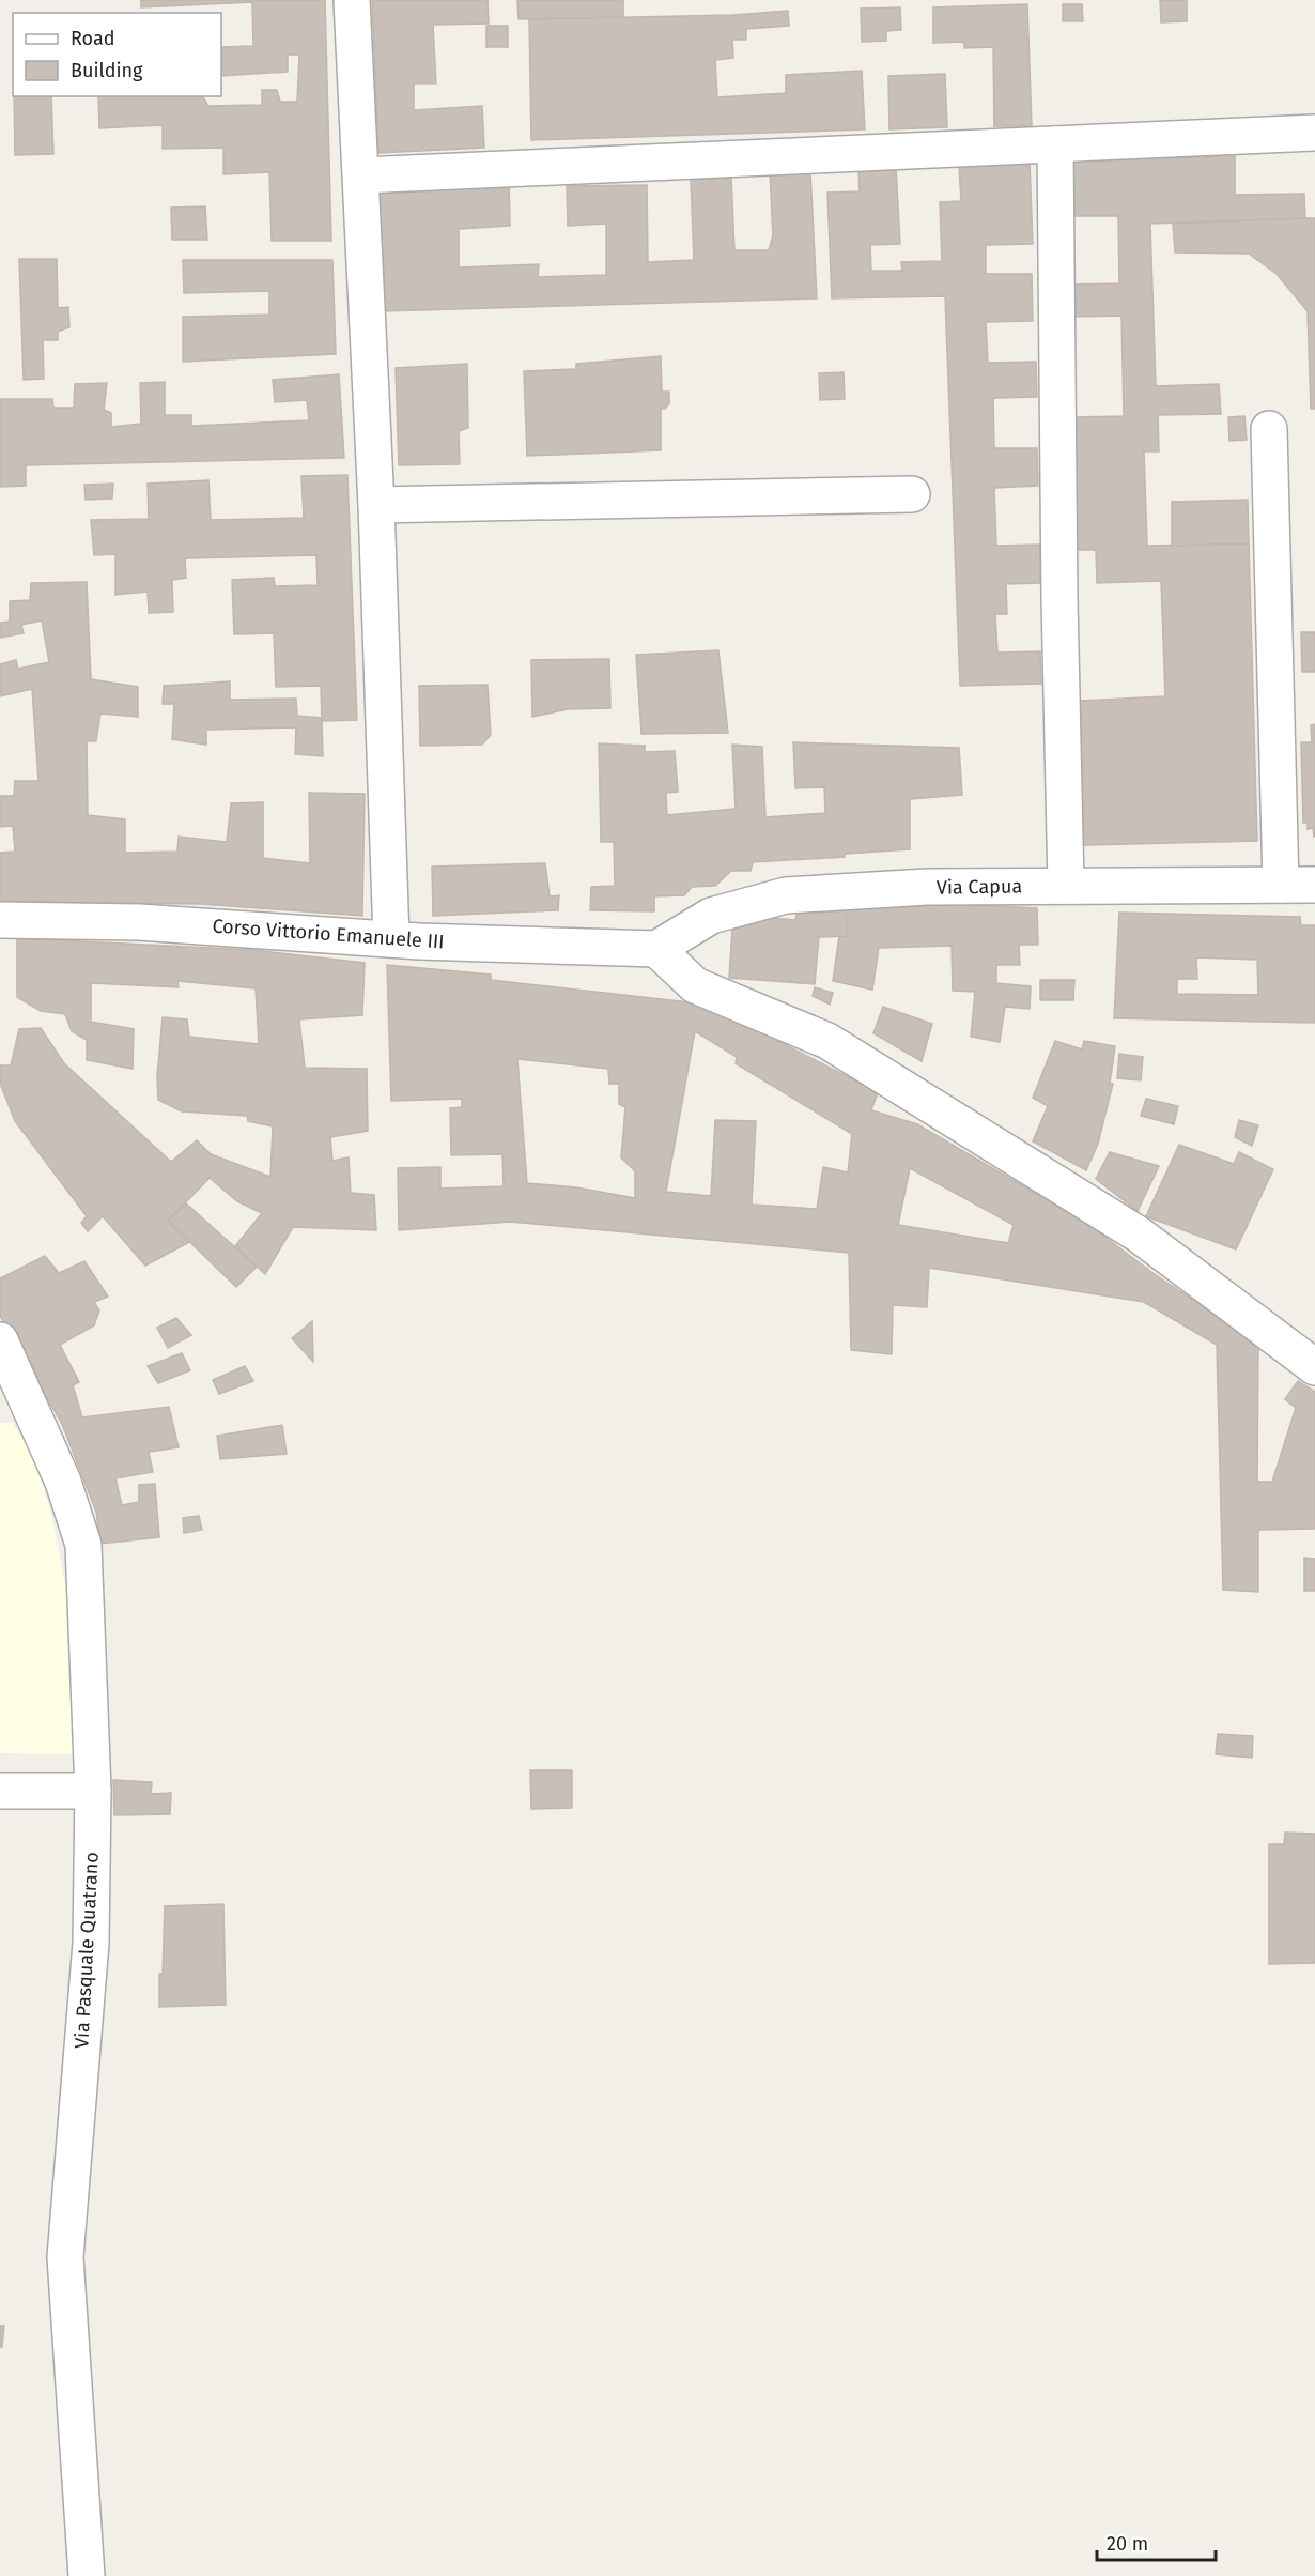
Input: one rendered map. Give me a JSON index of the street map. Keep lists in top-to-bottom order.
{
  "streets": {
    "street": ["Via Capua", "Corso Vittorio Emanuele III", "Via Pasquale Quatrano"]
  },
  "crossings": [
    ["Via Capua", "Corso Vittorio Emanuele III"]
  ],
  "legend": ["Road", "Building"],
  "scale_bar": "20 m"
}
